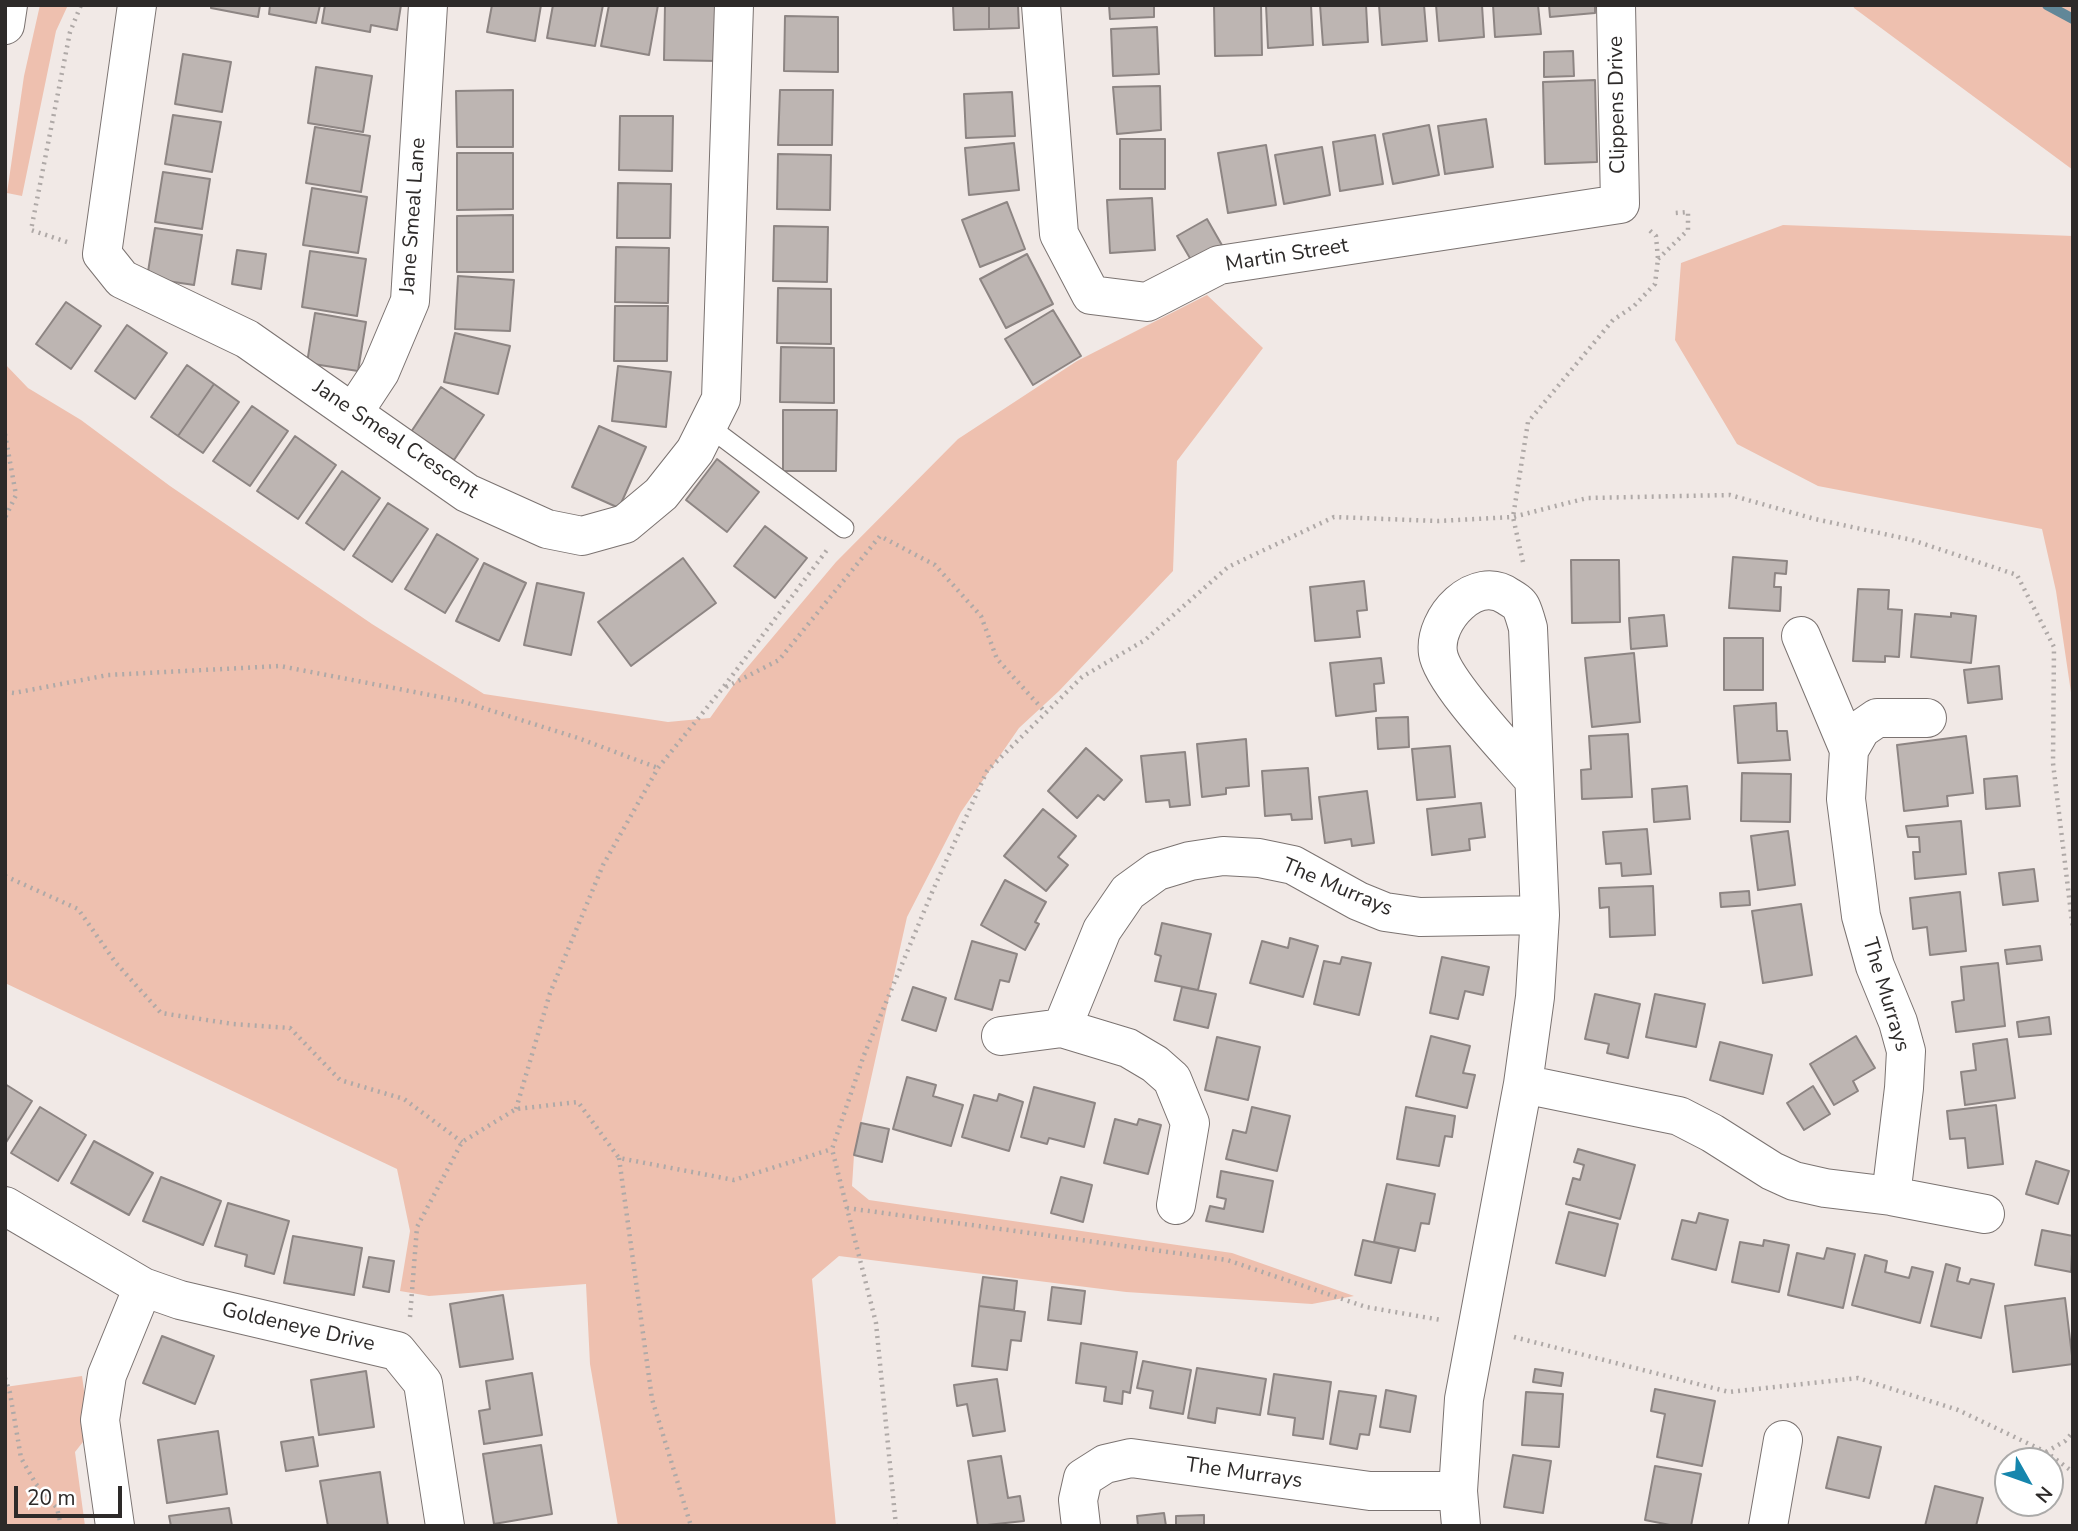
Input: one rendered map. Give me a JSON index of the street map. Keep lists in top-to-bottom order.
{
  "streets": {
    "street": [
      "Clippens Drive",
      "Jane Smeal Lane",
      "Martin Street",
      "Jane Smeal Crescent",
      "The Murrays",
      "Goldeneye Drive"
    ]
  },
  "crossings": [
    ["Clippens Drive", "Martin Street"],
    ["Jane Smeal Lane", "Jane Smeal Crescent"]
  ],
  "scale_bar": "20 m",
  "north": "bottom right"
}
